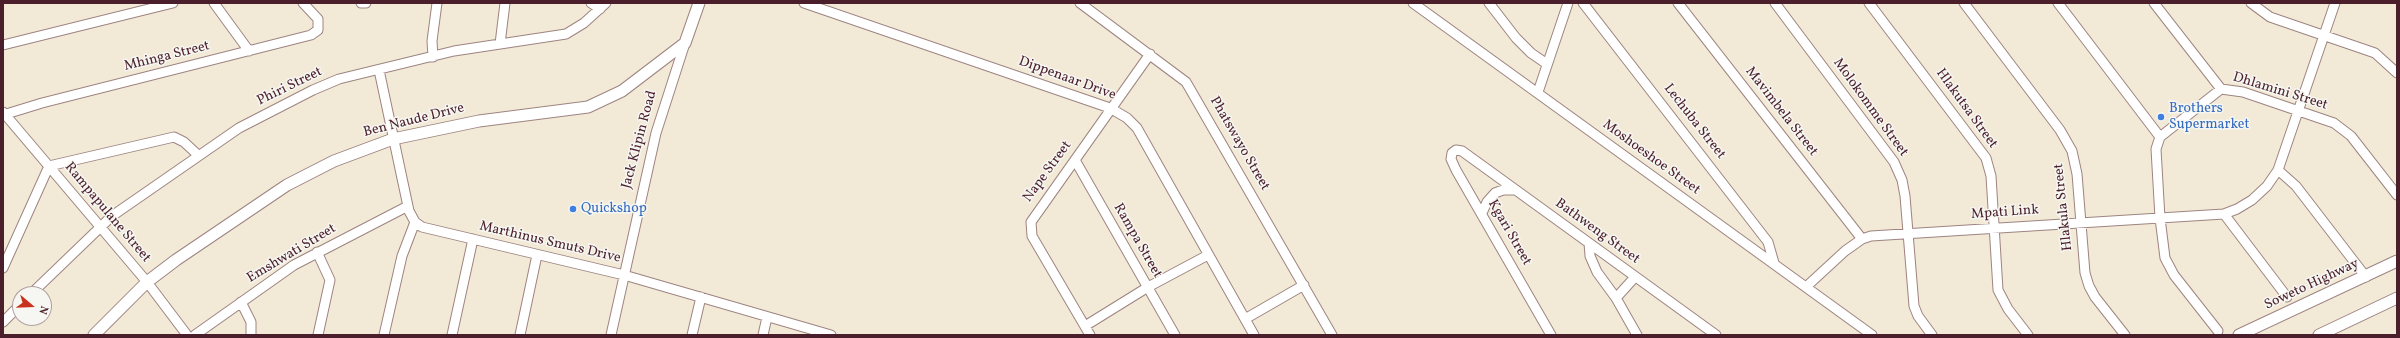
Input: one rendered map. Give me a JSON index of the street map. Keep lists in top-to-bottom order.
{
  "streets": {
    "main road": ["Ben Naude Drive", "Jack Klipin Road", "Soweto Highway"],
    "street": [
      "Mhinga Street",
      "Dippenaar Drive",
      "Phiri Street",
      "Dhlamini Street",
      "Molokomme Street",
      "Hlakutsa Street",
      "Mavimbela Street",
      "Lechuba Street",
      "Phatswayo Street",
      "Moshoeshoe Street",
      "Nape Street",
      "Hlakula Street",
      "Rampapulane Street",
      "Mpati Link",
      "Bathweng Street",
      "Kgari Street",
      "Rampa Street",
      "Marthinus Smuts Drive",
      "Emshwati Street"
    ]
  },
  "crossings": [
    ["Mhinga Street", "Rampapulane Street"],
    ["Dippenaar Drive", "Nape Street"],
    ["Phiri Street", "Rampapulane Street"],
    ["Dhlamini Street", "Mpati Link"],
    ["Molokomme Street", "Mpati Link"],
    ["Hlakutsa Street", "Mpati Link"],
    ["Mavimbela Street", "Mpati Link"],
    ["Ben Naude Drive", "Jack Klipin Road"],
    ["Ben Naude Drive", "Rampapulane Street"],
    ["Lechuba Street", "Moshoeshoe Street"],
    ["Jack Klipin Road", "Marthinus Smuts Drive"],
    ["Phatswayo Street", "Nape Street"],
    ["Moshoeshoe Street", "Mpati Link"],
    ["Nape Street", "Rampa Street"],
    ["Hlakula Street", "Mpati Link"],
    ["Bathweng Street", "Kgari Street"]
  ],
  "places": ["Brothers Supermarket", "Quickshop"],
  "north": "right"
}
